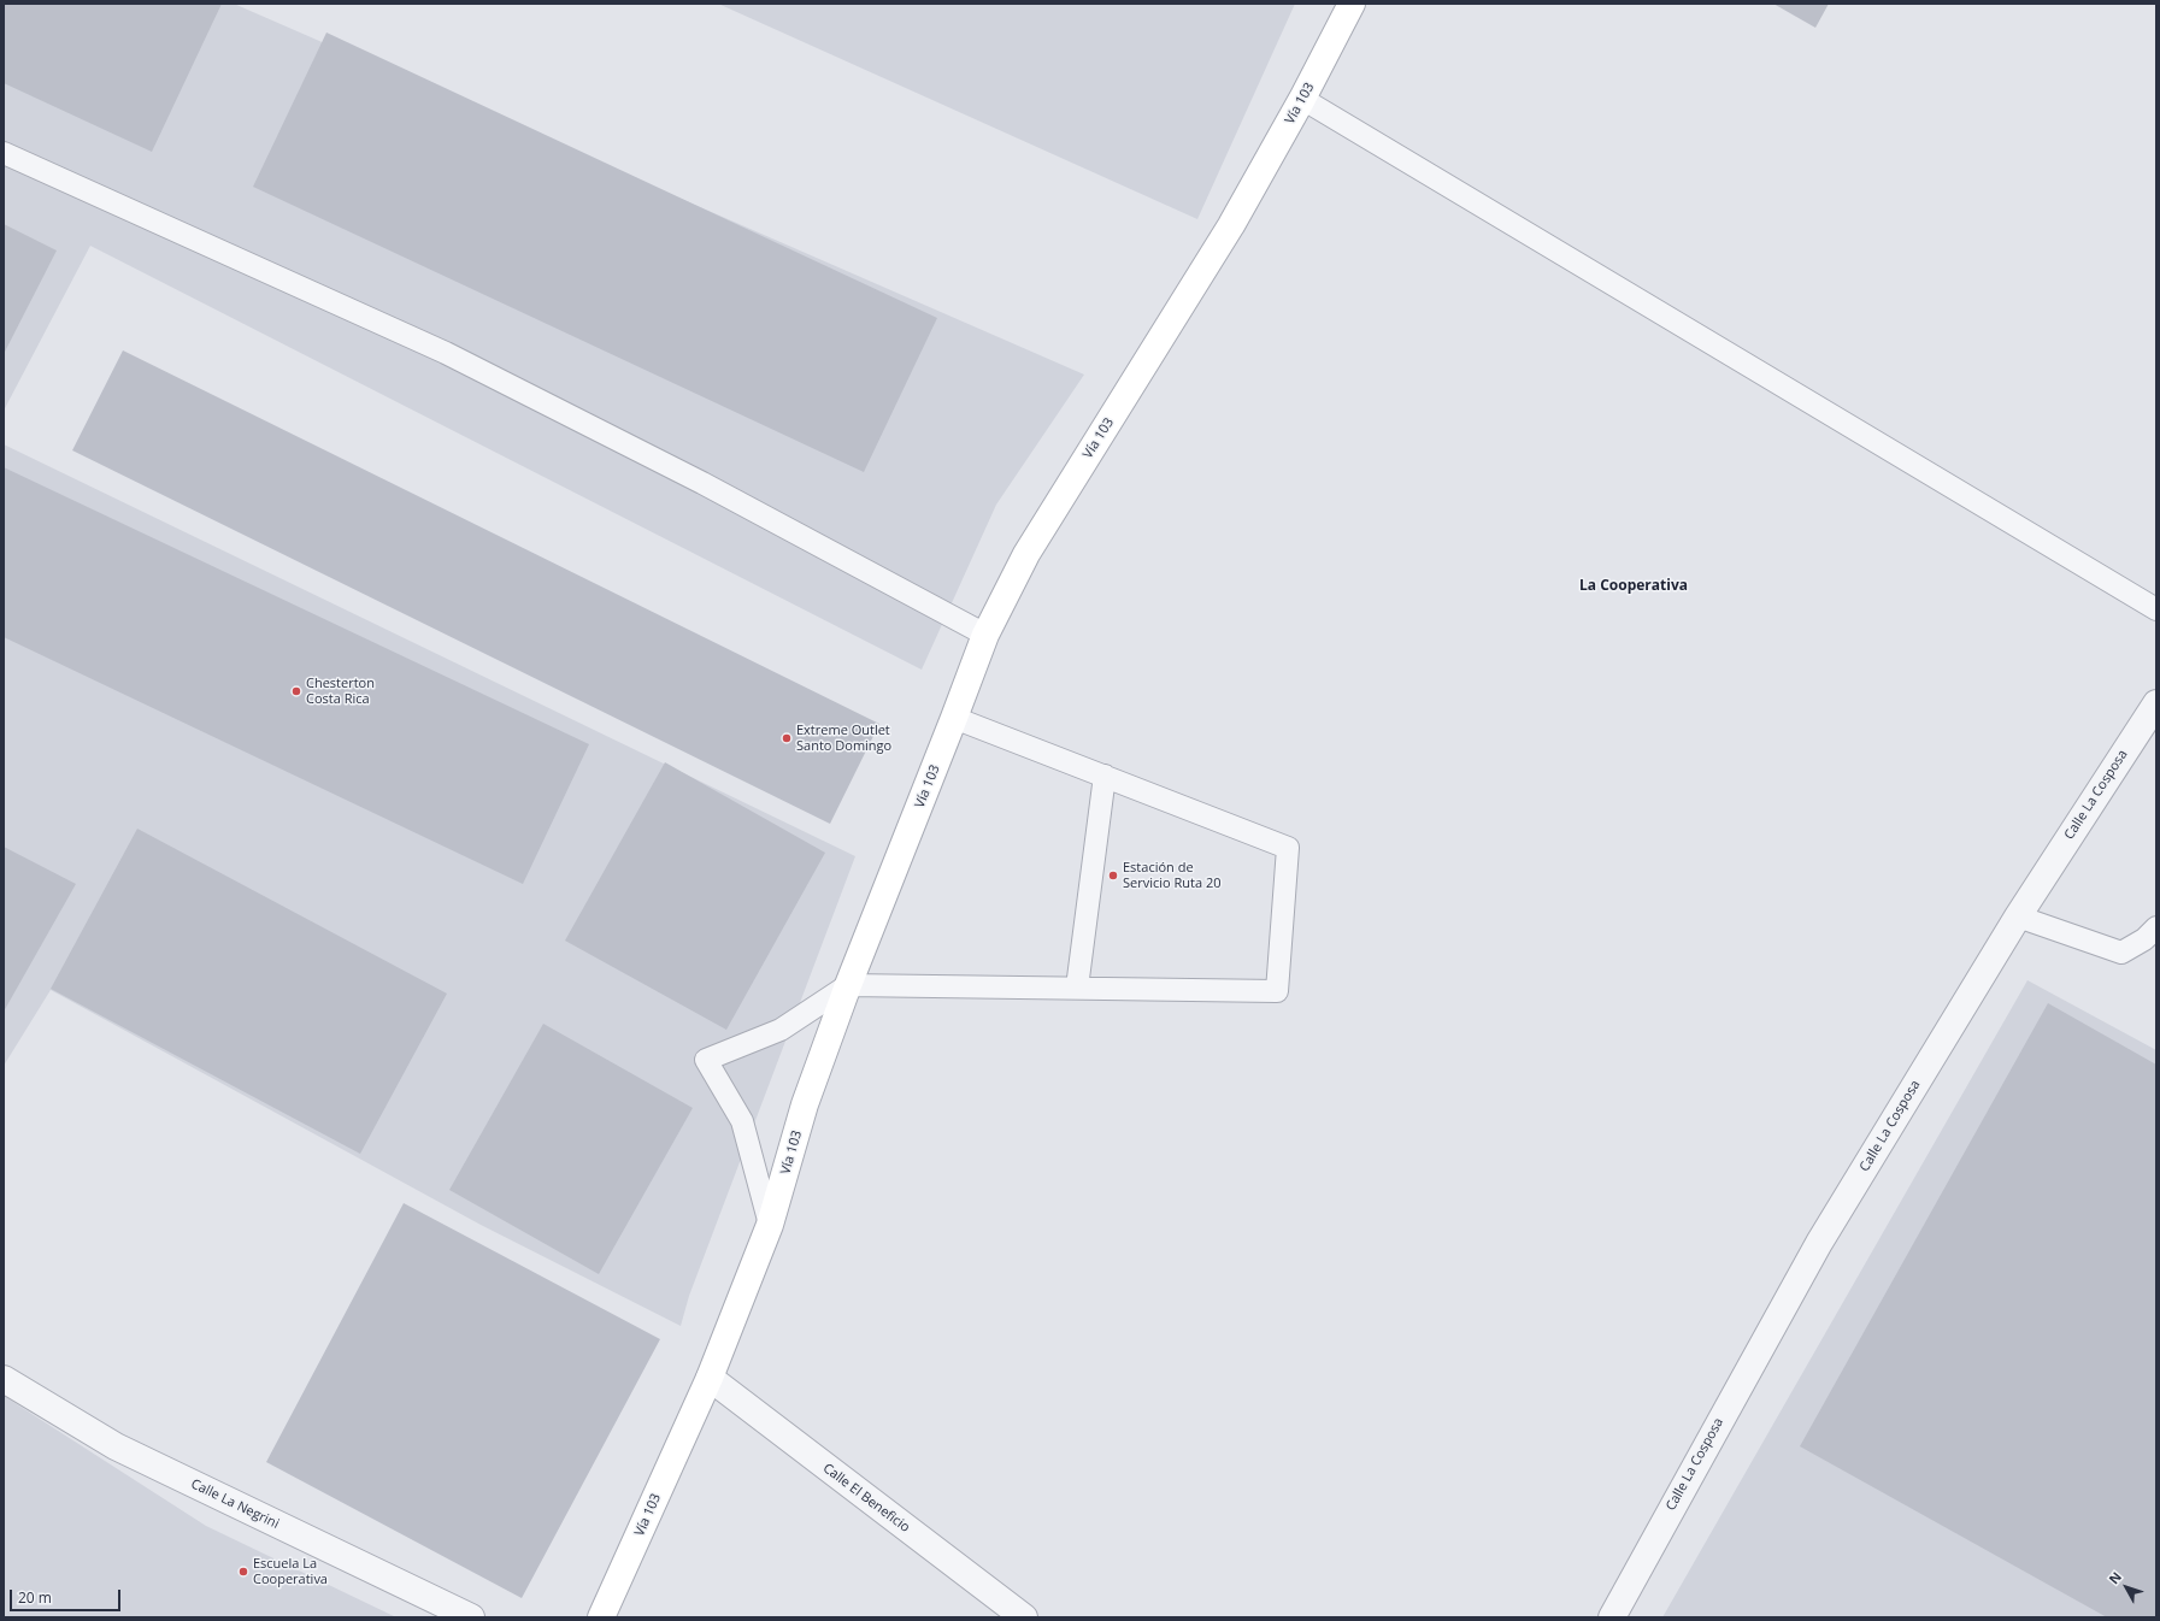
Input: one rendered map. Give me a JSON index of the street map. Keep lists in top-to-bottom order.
{
  "streets": {
    "main road": ["Vía 103"],
    "street": ["Calle La Cosposa", "Calle El Beneficio", "Calle La Negrini"]
  },
  "crossings": [
    ["Vía 103", "Calle El Beneficio"]
  ],
  "districts": ["La Cooperativa"],
  "places": [
    "Chesterton Costa Rica",
    "Extreme Outlet Santo Domingo",
    "Estación de Servicio Ruta 20",
    "Escuela La Cooperativa"
  ],
  "scale_bar": "20 m",
  "north": "top left"
}
